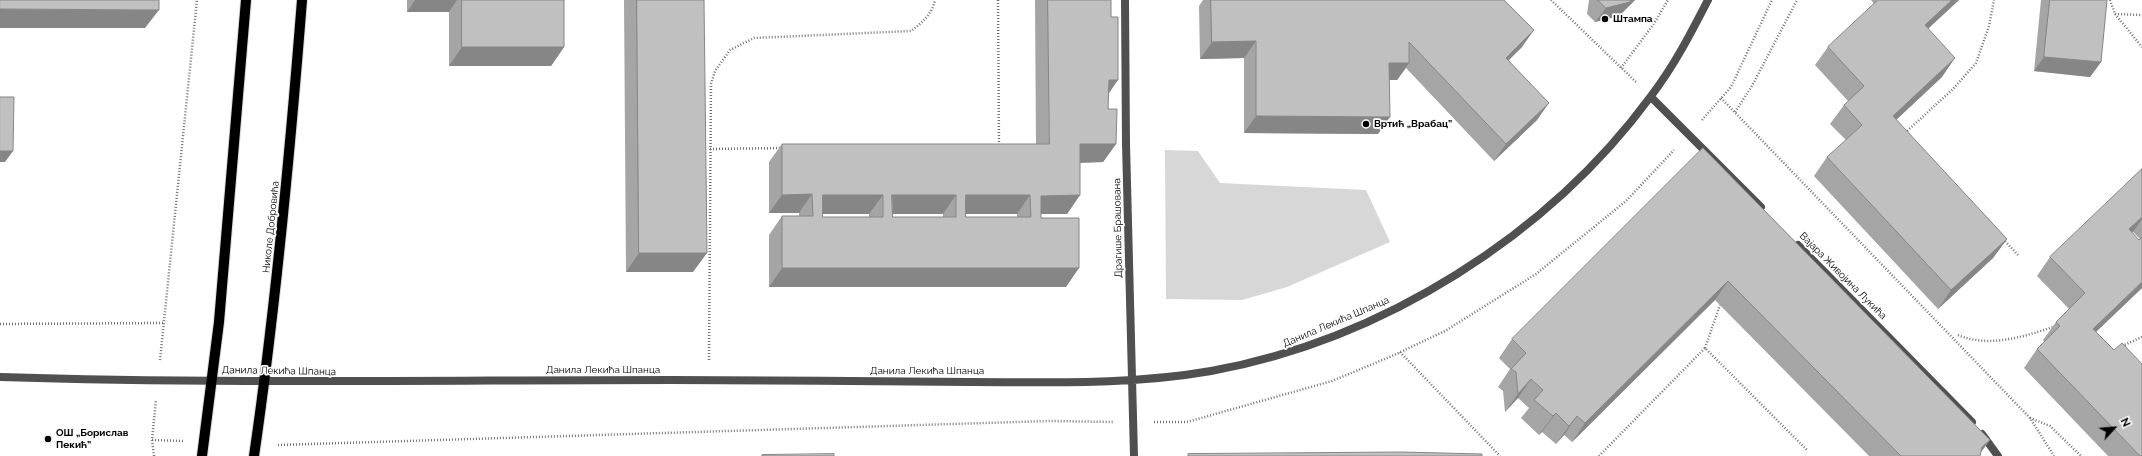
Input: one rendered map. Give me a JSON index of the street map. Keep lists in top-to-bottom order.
{
  "streets": {
    "main road": ["Николе Добровића"],
    "street": ["Драгише Брашована", "Вајара Живојина Лукића", "Данила Лекића Шпанца"]
  },
  "crossings": [
    ["Николе Добровића", "Данила Лекића Шпанца"],
    ["Драгише Брашована", "Данила Лекића Шпанца"]
  ],
  "places": ["Штампа", "Вртић „Врабац”", "ОШ „Борислав Пекић”"],
  "north": "top right"
}
